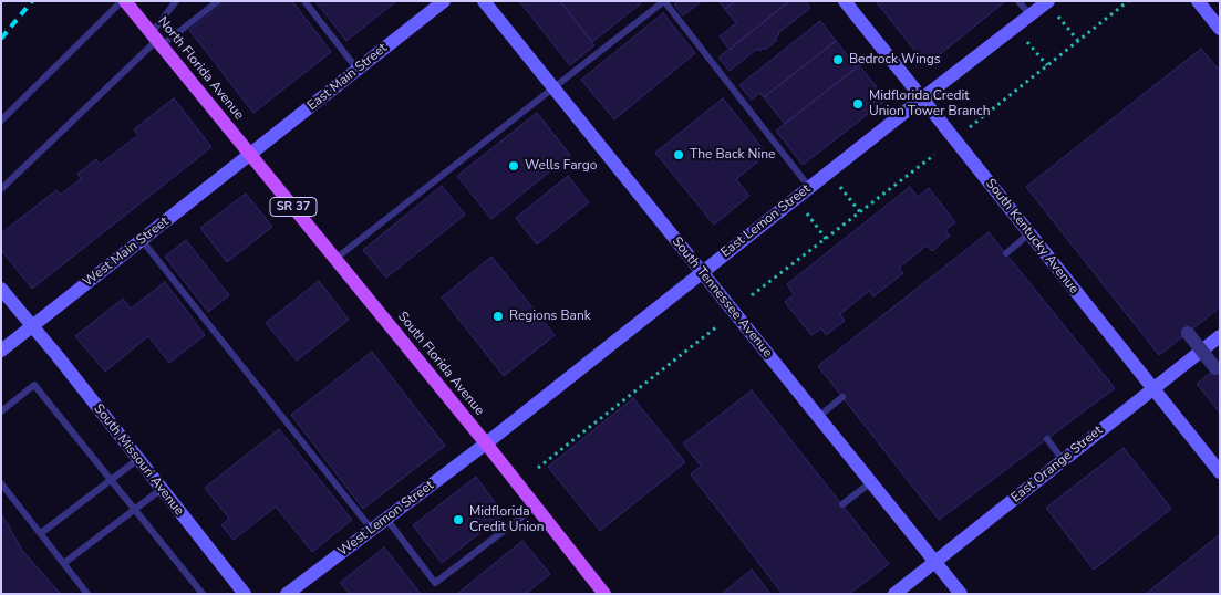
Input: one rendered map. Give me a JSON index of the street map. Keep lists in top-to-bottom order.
{
  "streets": {
    "main road": ["North Florida Avenue", "SR 37", "South Florida Avenue"],
    "street": [
      "East Main Street",
      "East Lemon Street",
      "South Kentucky Avenue",
      "West Main Street",
      "South Tennessee Avenue",
      "South Missouri Avenue",
      "East Orange Street",
      "West Lemon Street"
    ]
  },
  "crossings": [
    ["North Florida Avenue", "East Main Street"],
    ["North Florida Avenue", "West Main Street"],
    ["North Florida Avenue", "South Florida Avenue"],
    ["East Main Street", "West Main Street"],
    ["East Main Street", "South Florida Avenue"],
    ["East Lemon Street", "South Kentucky Avenue"],
    ["East Lemon Street", "South Tennessee Avenue"],
    ["East Lemon Street", "South Florida Avenue"],
    ["East Lemon Street", "West Lemon Street"],
    ["South Kentucky Avenue", "East Orange Street"],
    ["West Main Street", "South Florida Avenue"],
    ["West Main Street", "South Missouri Avenue"],
    ["South Tennessee Avenue", "East Orange Street"],
    ["South Florida Avenue", "West Lemon Street"]
  ],
  "places": [
    "Bedrock Wings",
    "Midflorida Credit Union Tower Branch",
    "The Back Nine",
    "Wells Fargo",
    "Regions Bank",
    "Midflorida Credit Union"
  ]
}
